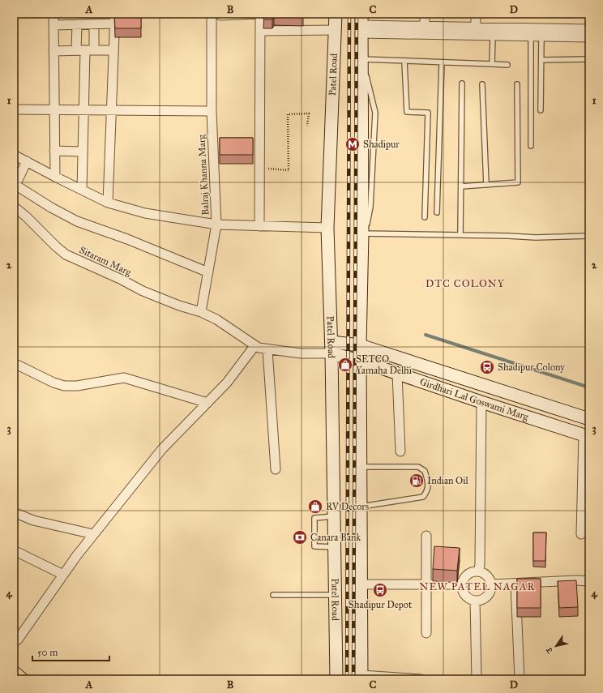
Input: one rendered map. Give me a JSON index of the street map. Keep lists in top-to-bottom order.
{
  "streets": {
    "main road": ["Patel Road", "Girdhari Lal Goswami Marg"],
    "street": ["Balraj Khanna Marg", "Sitaram Marg"]
  },
  "crossings": [
    ["Patel Road", "Balraj Khanna Marg"],
    ["Patel Road", "Girdhari Lal Goswami Marg"]
  ],
  "districts": ["DTC COLONY", "NEW PATEL NAGAR"],
  "places": {
    "metro station": ["Shadipur"],
    "shop": ["SETCO Yamaha Delhi", "RV Decors"],
    "bus stop": ["Shadipur Colony", "Shadipur Depot"],
    "fuel station": ["Indian Oil"],
    "bank": ["Canara Bank"]
  },
  "scale_bar": "50 m",
  "north": "bottom left",
  "grid": {
    "columns": [
      "A",
      "B",
      "C",
      "D"
    ],
    "rows": [
      "1",
      "2",
      "3",
      "4"
    ]
  }
}
